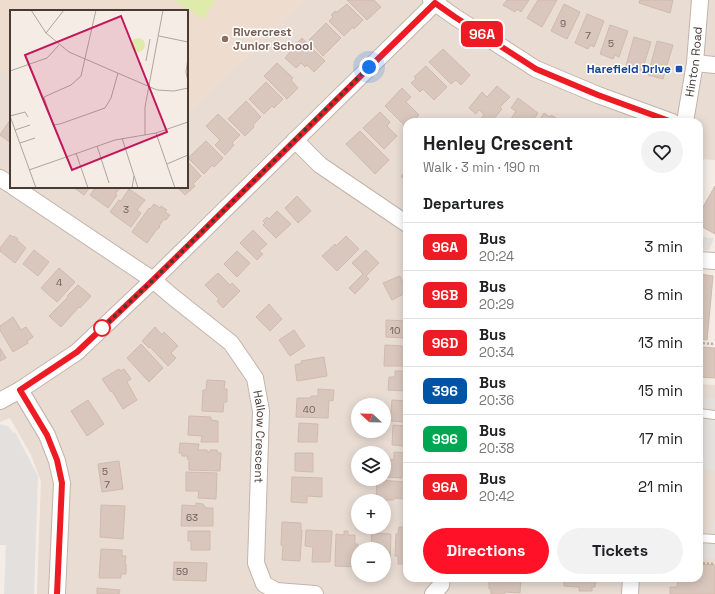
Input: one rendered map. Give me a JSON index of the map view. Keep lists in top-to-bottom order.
{
  "streets": {
    "street": ["Hinton Road", "Hallow Crescent"]
  },
  "places": {
    "other": ["Rivercrest Junior School"],
    "transit": ["Harefield Drive"]
  },
  "lines": ["bus line 96A"],
  "house_numbers": [
    "9",
    "7",
    "5",
    "3",
    "4",
    "10",
    "40",
    "5",
    "7",
    "63",
    "59"
  ],
  "north": "left",
  "page": {
    "on_map": "96A",
    "heading": [
      ["Henley Crescent", "Walk · 3 min · 190 m"],
      "Departures"
    ],
    "list": [
      {
        "mark": "96A",
        "name": "Bus",
        "note": "20:24",
        "value": "3 min"
      },
      {
        "mark": "96B",
        "name": "Bus",
        "note": "20:29",
        "value": "8 min"
      },
      {
        "mark": "96D",
        "name": "Bus",
        "note": "20:34",
        "value": "13 min"
      },
      {
        "mark": "396",
        "name": "Bus",
        "note": "20:36",
        "value": "15 min"
      },
      {
        "mark": "996",
        "name": "Bus",
        "note": "20:38",
        "value": "17 min"
      },
      {
        "mark": "96A",
        "name": "Bus",
        "note": "20:42",
        "value": "21 min"
      }
    ],
    "map_buttons": ["+", "−"],
    "buttons": ["Directions", "Tickets"]
  }
}
